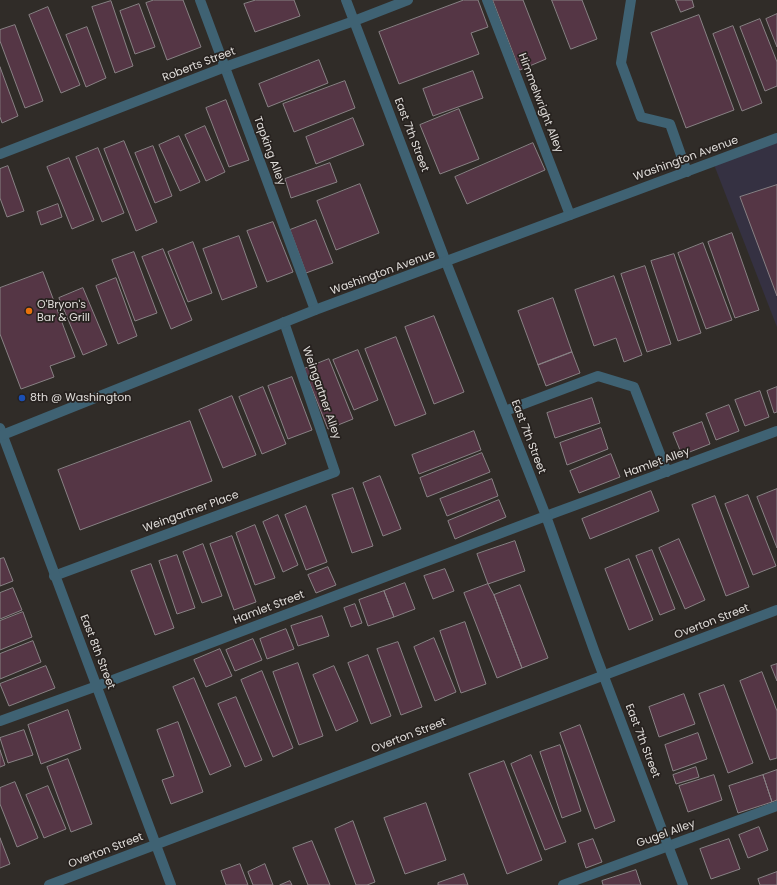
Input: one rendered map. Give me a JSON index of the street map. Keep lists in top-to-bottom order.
{
  "streets": {
    "street": [
      "Roberts Street",
      "Himmelwright Alley",
      "East 7th Street",
      "Tapking Alley",
      "Washington Avenue",
      "Weingartner Alley",
      "Hamlet Alley",
      "Weingartner Place",
      "Hamlet Street",
      "Overton Street",
      "East 8th Street",
      "Gugel Alley"
    ]
  },
  "crossings": [
    ["Roberts Street", "East 7th Street"],
    ["Roberts Street", "Tapking Alley"],
    ["Himmelwright Alley", "Washington Avenue"],
    ["East 7th Street", "Washington Avenue"],
    ["East 7th Street", "Hamlet Alley"],
    ["East 7th Street", "Hamlet Street"],
    ["East 7th Street", "Overton Street"],
    ["East 7th Street", "Gugel Alley"],
    ["Tapking Alley", "Washington Avenue"],
    ["Washington Avenue", "Weingartner Alley"],
    ["Washington Avenue", "East 8th Street"],
    ["Weingartner Alley", "Weingartner Place"],
    ["Hamlet Alley", "Hamlet Street"],
    ["Weingartner Place", "East 8th Street"],
    ["Hamlet Street", "East 8th Street"],
    ["Overton Street", "East 8th Street"]
  ],
  "places": ["O'Bryon's Bar & Grill", "8th @ Washington"]
}
